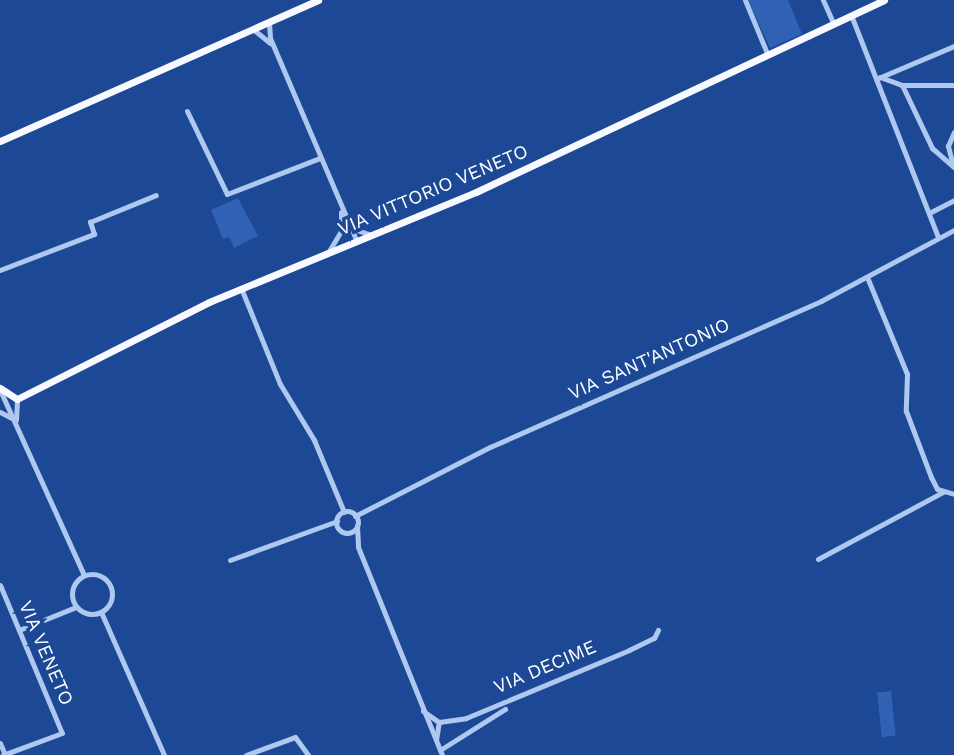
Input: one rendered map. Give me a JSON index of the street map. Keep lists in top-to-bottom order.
{
  "streets": {
    "main road": ["VIA VITTORIO VENETO"],
    "street": ["VIA SANT'ANTONIO", "VIA VENETO", "VIA DECIME"]
  }
}
